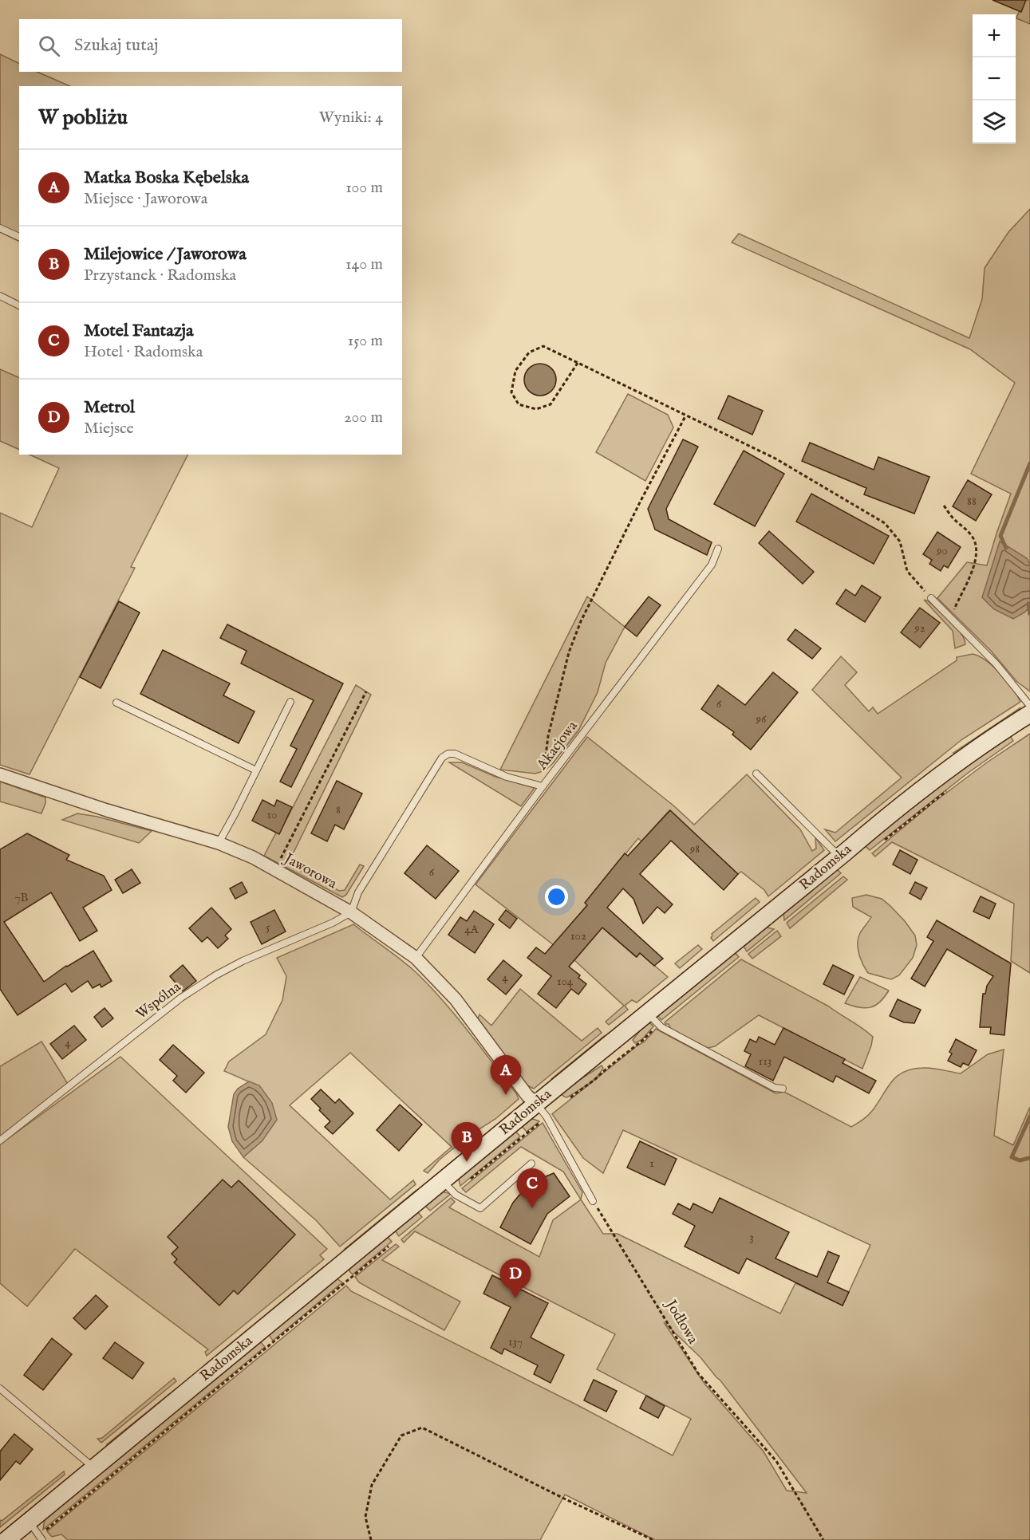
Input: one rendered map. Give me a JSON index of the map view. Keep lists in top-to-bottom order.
{
  "streets": {
    "main road": ["Radomska"],
    "street": ["Jaworowa"],
    "lane": ["Akacjowa", "Wspólna"],
    "path": ["Jodłowa"]
  },
  "crossings": [
    ["Akacjowa", "Jaworowa"],
    ["Radomska", "Jaworowa"],
    ["Jaworowa", "Wspólna"]
  ],
  "house_numbers": [
    "88",
    "90",
    "92",
    "6",
    "96",
    "8",
    "10",
    "98",
    "6",
    "7B",
    "5",
    "4A",
    "102",
    "4",
    "104",
    "4",
    "113",
    "1",
    "3",
    "137"
  ],
  "page": {
    "map_buttons": ["+", "−"],
    "search": "Szukaj tutaj",
    "heading": ["W pobliżu", "Wyniki: 4"],
    "list": [
      {
        "mark": "A",
        "name": "Matka Boska Kębelska",
        "note": "Miejsce · Jaworowa",
        "value": "100 m"
      },
      {
        "mark": "B",
        "name": "Milejowice / Jaworowa",
        "note": "Przystanek · Radomska",
        "value": "140 m"
      },
      {
        "mark": "C",
        "name": "Motel Fantazja",
        "note": "Hotel · Radomska",
        "value": "150 m"
      },
      {
        "mark": "D",
        "name": "Metrol",
        "note": "Miejsce",
        "value": "200 m"
      }
    ],
    "pins": [
      "A",
      "B",
      "C",
      "D"
    ]
  }
}
